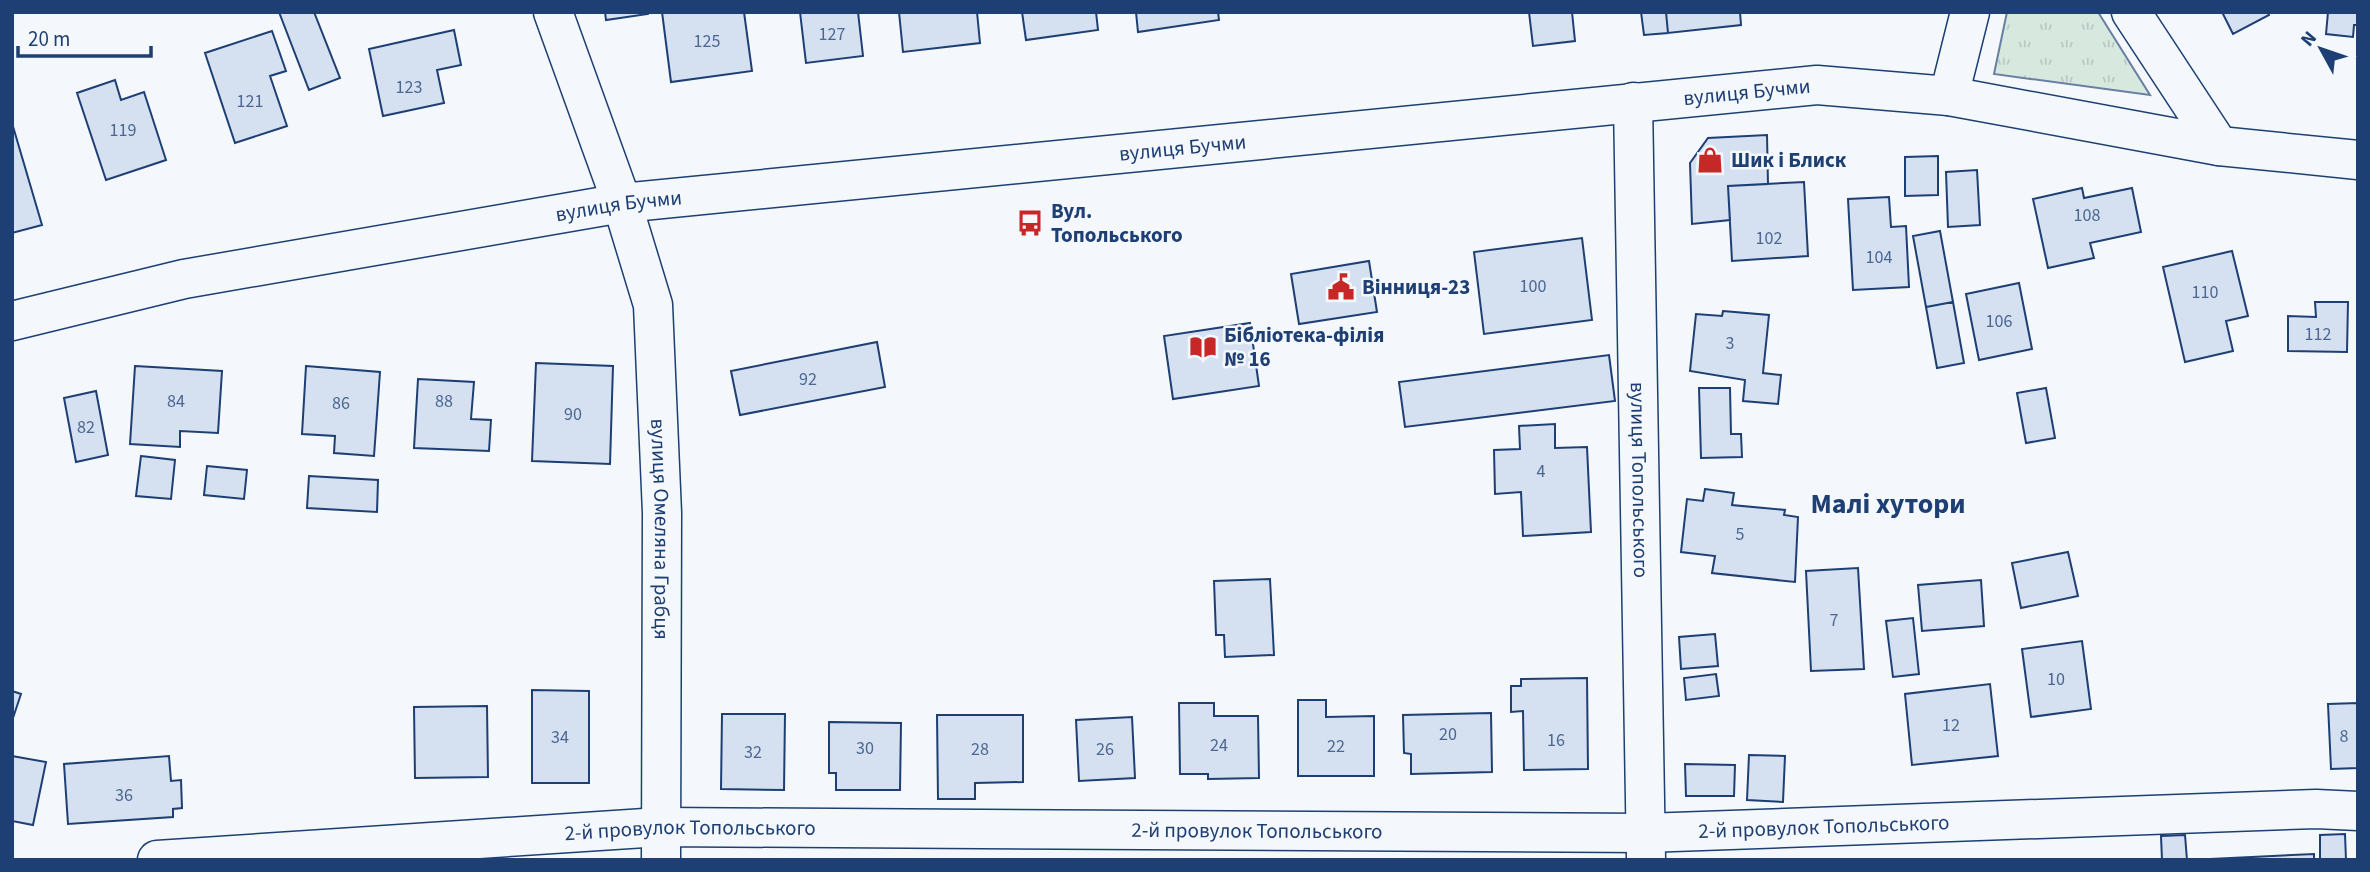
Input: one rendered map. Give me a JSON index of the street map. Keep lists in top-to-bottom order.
{
  "streets": {
    "street": [
      "вулиця Бучми",
      "вулиця Топольського",
      "вулиця Омеляна Грабця",
      "2-й провулок Топольського"
    ]
  },
  "crossings": [
    ["вулиця Бучми", "вулиця Топольського"],
    ["вулиця Бучми", "вулиця Омеляна Грабця"],
    ["вулиця Топольського", "2-й провулок Топольського"],
    ["вулиця Омеляна Грабця", "2-й провулок Топольського"]
  ],
  "districts": ["Малі хутори"],
  "places": {
    "shop": ["Шик і Блиск"],
    "bus stop": ["Вул. Топольського"],
    "public building": ["Вінниця-23"],
    "library": ["Бібліотека-філія № 16"]
  },
  "house_numbers": [
    "127",
    "125",
    "123",
    "121",
    "119",
    "108",
    "102",
    "104",
    "100",
    "110",
    "106",
    "112",
    "3",
    "92",
    "84",
    "88",
    "86",
    "90",
    "82",
    "4",
    "5",
    "7",
    "10",
    "12",
    "20",
    "8",
    "34",
    "16",
    "24",
    "22",
    "30",
    "28",
    "26",
    "32",
    "36"
  ],
  "scale_bar": "20 m",
  "north": "top left"
}
